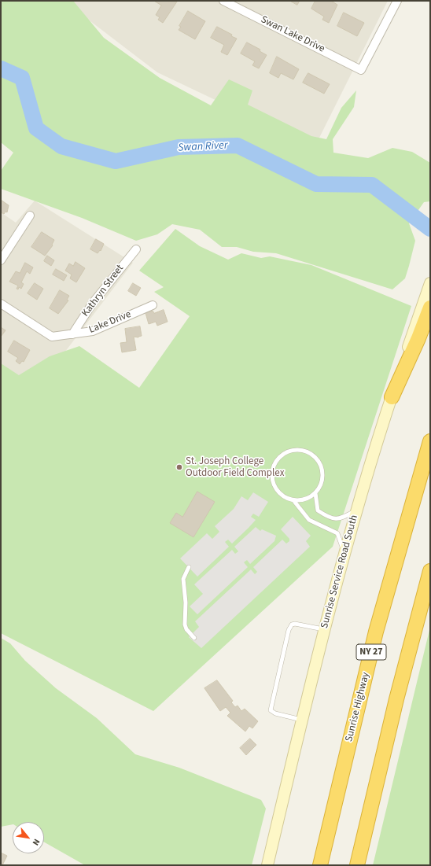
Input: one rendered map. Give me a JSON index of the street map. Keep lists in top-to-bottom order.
{
  "streets": {
    "highway": ["NY 27", "Sunrise Highway"],
    "main road": ["Sunrise Service Road South"],
    "street": ["Swan Lake Drive", "Kathryn Street", "Lake Drive"]
  },
  "crossings": [
    ["Kathryn Street", "Lake Drive"]
  ],
  "water": ["Swan River"],
  "places": ["St. Joseph College Outdoor Field Complex"],
  "north": "bottom right"
}
